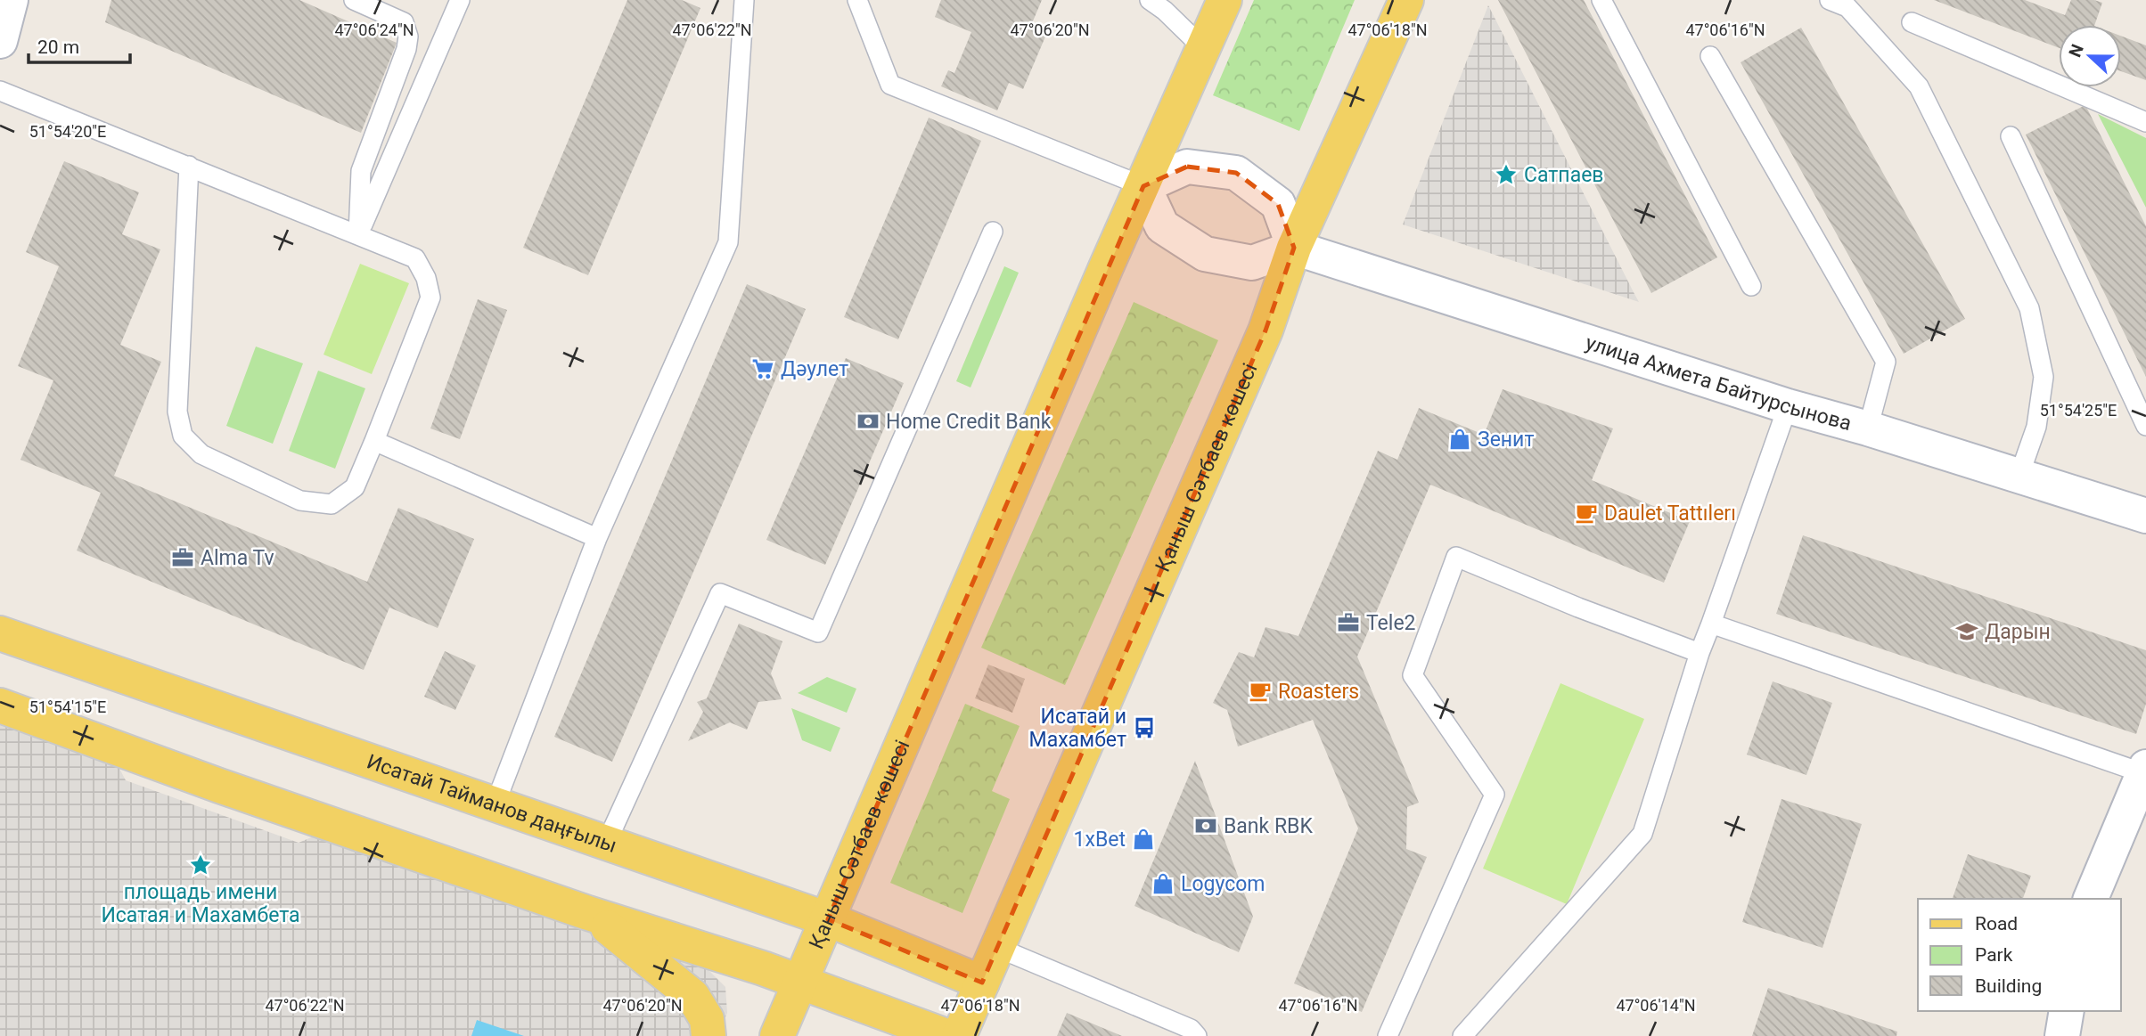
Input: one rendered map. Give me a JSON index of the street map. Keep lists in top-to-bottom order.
{
  "streets": {
    "main road": ["Қаныш Сәтбаев көшесі", "Исатай Тайманов даңғылы"],
    "street": ["улица Ахмета Байтурсынова"]
  },
  "crossings": [
    ["улица Ахмета Байтурсынова", "Қаныш Сәтбаев көшесі"],
    ["Қаныш Сәтбаев көшесі", "Исатай Тайманов даңғылы"]
  ],
  "places": {
    "place": ["Сатпаев", "площадь имени Исатая и Махамбета"],
    "supermarket": ["Дәулет"],
    "bank": ["Home Credit Bank", "Bank RBK"],
    "shop": ["Зенит", "1xBet", "Logycom"],
    "cafe": ["Daulet Tattılerı", "Roasters"],
    "office": ["Alma Tv", "Tele2"],
    "school or university": ["Дарын"],
    "bus stop": ["Исатай и Махамбет"]
  },
  "legend": ["Road", "Park", "Building"],
  "scale_bar": "20 m",
  "north": "left",
  "coordinates": [
    "47°06'24\"N",
    "47°06'22\"N",
    "47°06'20\"N",
    "47°06'18\"N",
    "47°06'16\"N",
    "51°54'20\"E",
    "51°54'25\"E",
    "51°54'15\"E",
    "47°06'14\"N"
  ]
}
